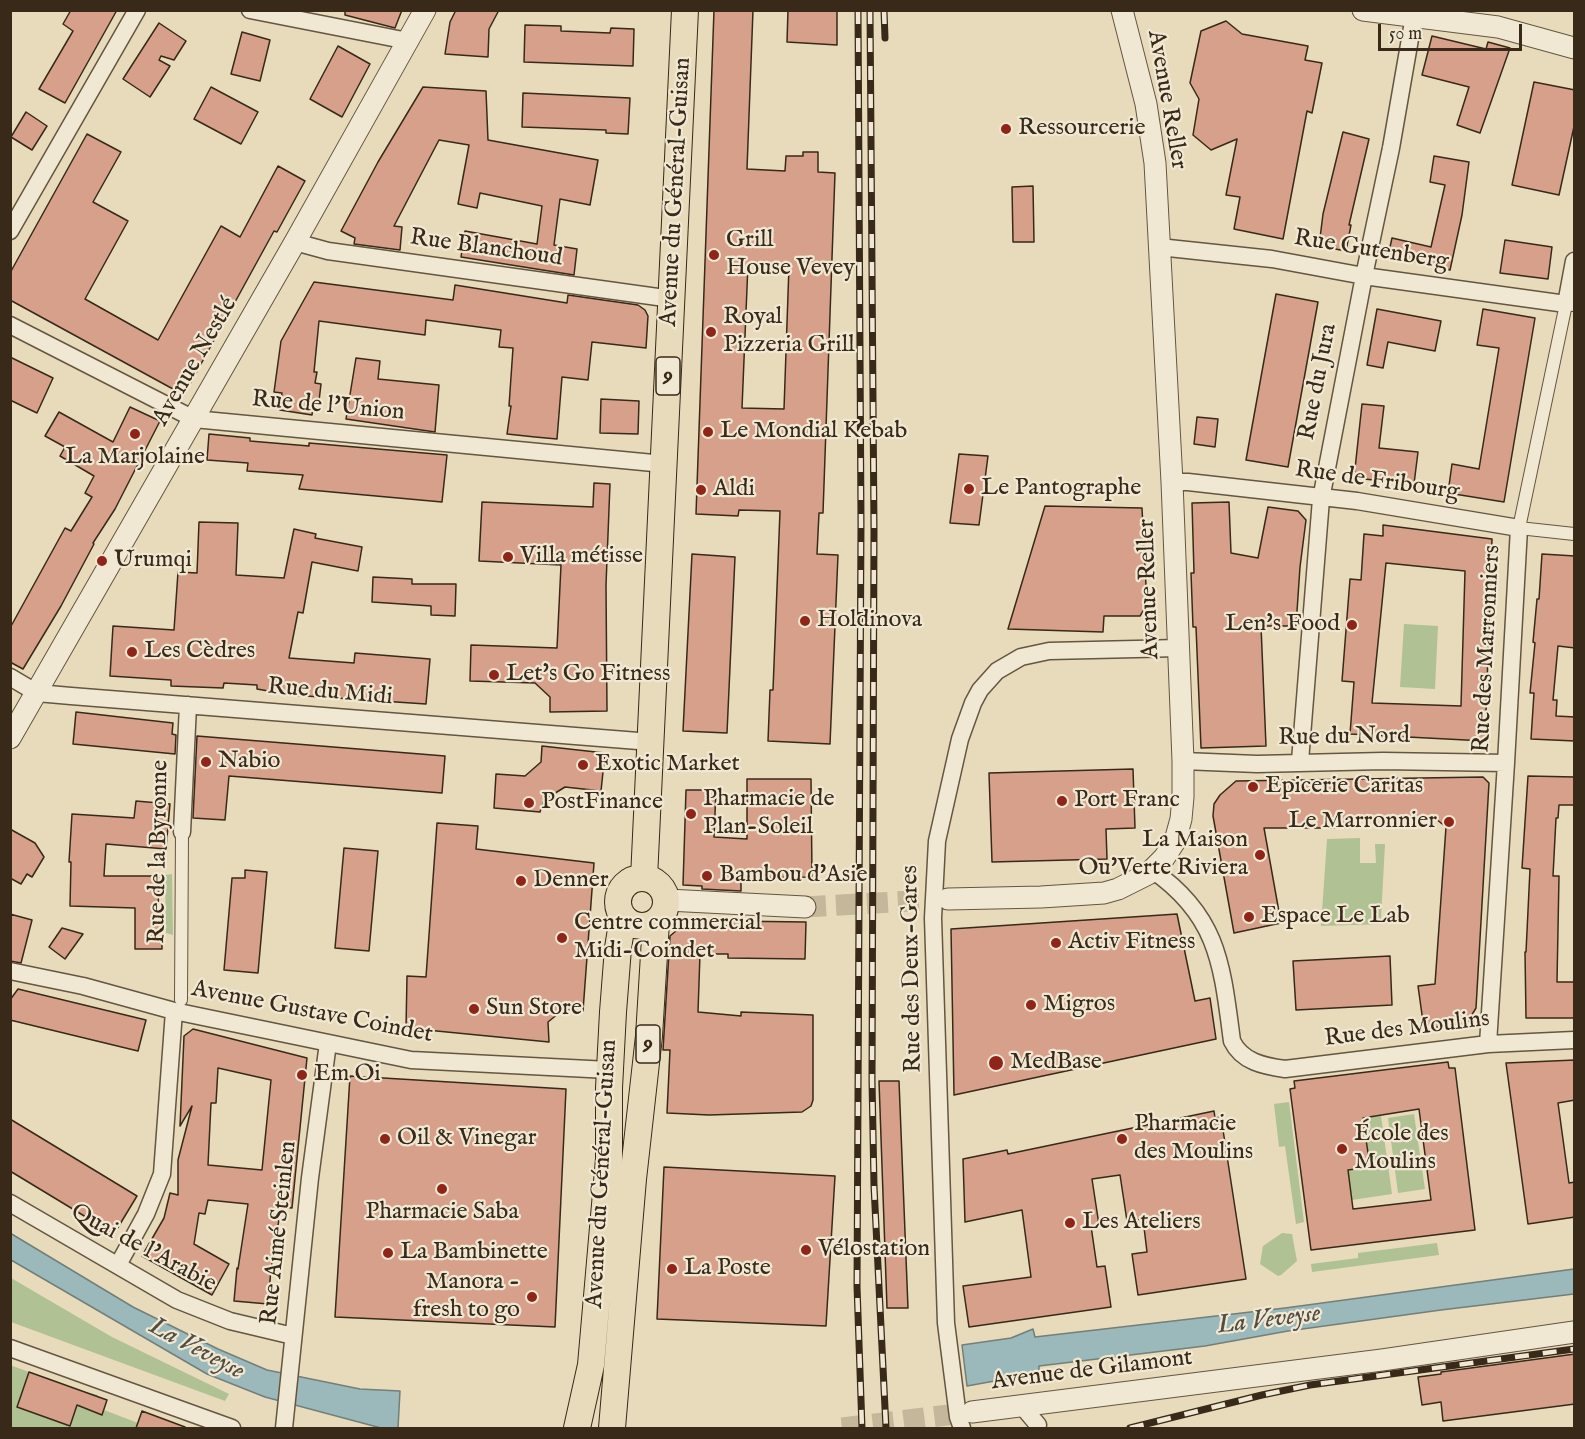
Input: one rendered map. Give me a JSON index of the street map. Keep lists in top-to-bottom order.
{
  "streets": {
    "main road": ["Avenue du Général-Guisan", "9"],
    "street": [
      "Avenue Reller",
      "Rue Blanchoud",
      "Rue Gutenberg",
      "Avenue Nestlé",
      "Rue du Jura",
      "Rue de l'Union",
      "Rue de Fribourg",
      "Rue des Marronniers",
      "Rue du Midi",
      "Rue du Nord",
      "Rue de la Byronne",
      "Rue des Deux-Gares",
      "Avenue Gustave Coindet",
      "Rue des Moulins",
      "Rue Aimé Steinlen",
      "Quai de l'Arabie",
      "Avenue de Gilamont"
    ]
  },
  "crossings": [
    ["Avenue Reller", "Rue Gutenberg"],
    ["Avenue Reller", "Rue de Fribourg"],
    ["Avenue Reller", "Rue du Nord"],
    ["Avenue Reller", "Rue des Deux-Gares"],
    ["Avenue Reller", "Rue des Moulins"],
    ["Avenue du Général-Guisan", "Rue Blanchoud"],
    ["Avenue du Général-Guisan", "Rue de l'Union"],
    ["Avenue du Général-Guisan", "Rue du Midi"],
    ["Avenue du Général-Guisan", "Avenue Gustave Coindet"],
    ["Rue Blanchoud", "Avenue Nestlé"],
    ["Rue Gutenberg", "Rue du Jura"],
    ["Rue Gutenberg", "Rue des Marronniers"],
    ["Avenue Nestlé", "Rue de l'Union"],
    ["Avenue Nestlé", "Rue du Midi"],
    ["Rue du Jura", "Rue de Fribourg"],
    ["Rue du Jura", "Rue du Nord"],
    ["Rue de Fribourg", "Rue des Marronniers"],
    ["Rue des Marronniers", "Rue du Nord"],
    ["Rue des Marronniers", "Rue des Moulins"],
    ["Rue du Midi", "Rue de la Byronne"],
    ["Rue de la Byronne", "Avenue Gustave Coindet"],
    ["Rue de la Byronne", "Quai de l'Arabie"],
    ["Rue des Deux-Gares", "Avenue de Gilamont"],
    ["Avenue Gustave Coindet", "Rue Aimé Steinlen"],
    ["Rue Aimé Steinlen", "Quai de l'Arabie"]
  ],
  "water": ["La Veveyse"],
  "places": [
    "Ressourcerie",
    "Grill House Vevey",
    "Royal Pizzeria Grill",
    "Le Mondial Kebab",
    "La Marjolaine",
    "Le Pantographe",
    "Aldi",
    "Villa métisse",
    "Urumqi",
    "Holdinova",
    "Len's Food",
    "Les Cèdres",
    "Let's Go Fitness",
    "Nabio",
    "Exotic Market",
    "Epicerie Caritas",
    "Port Franc",
    "PostFinance",
    "Pharmacie de Plan-Soleil",
    "Le Marronnier",
    "La Maison Ou'Verte Riviera",
    "Bambou d'Asie",
    "Denner",
    "Espace Le Lab",
    "Centre commercial Midi-Coindet",
    "Activ Fitness",
    "Migros",
    "Sun Store",
    "MedBase",
    "Em Oi",
    "Oil & Vinegar",
    "Pharmacie des Moulins",
    "École des Moulins",
    "Pharmacie Saba",
    "Les Ateliers",
    "Vélostation",
    "La Bambinette",
    "La Poste",
    "Manora - fresh to go"
  ],
  "scale_bar": "50 m"
}
